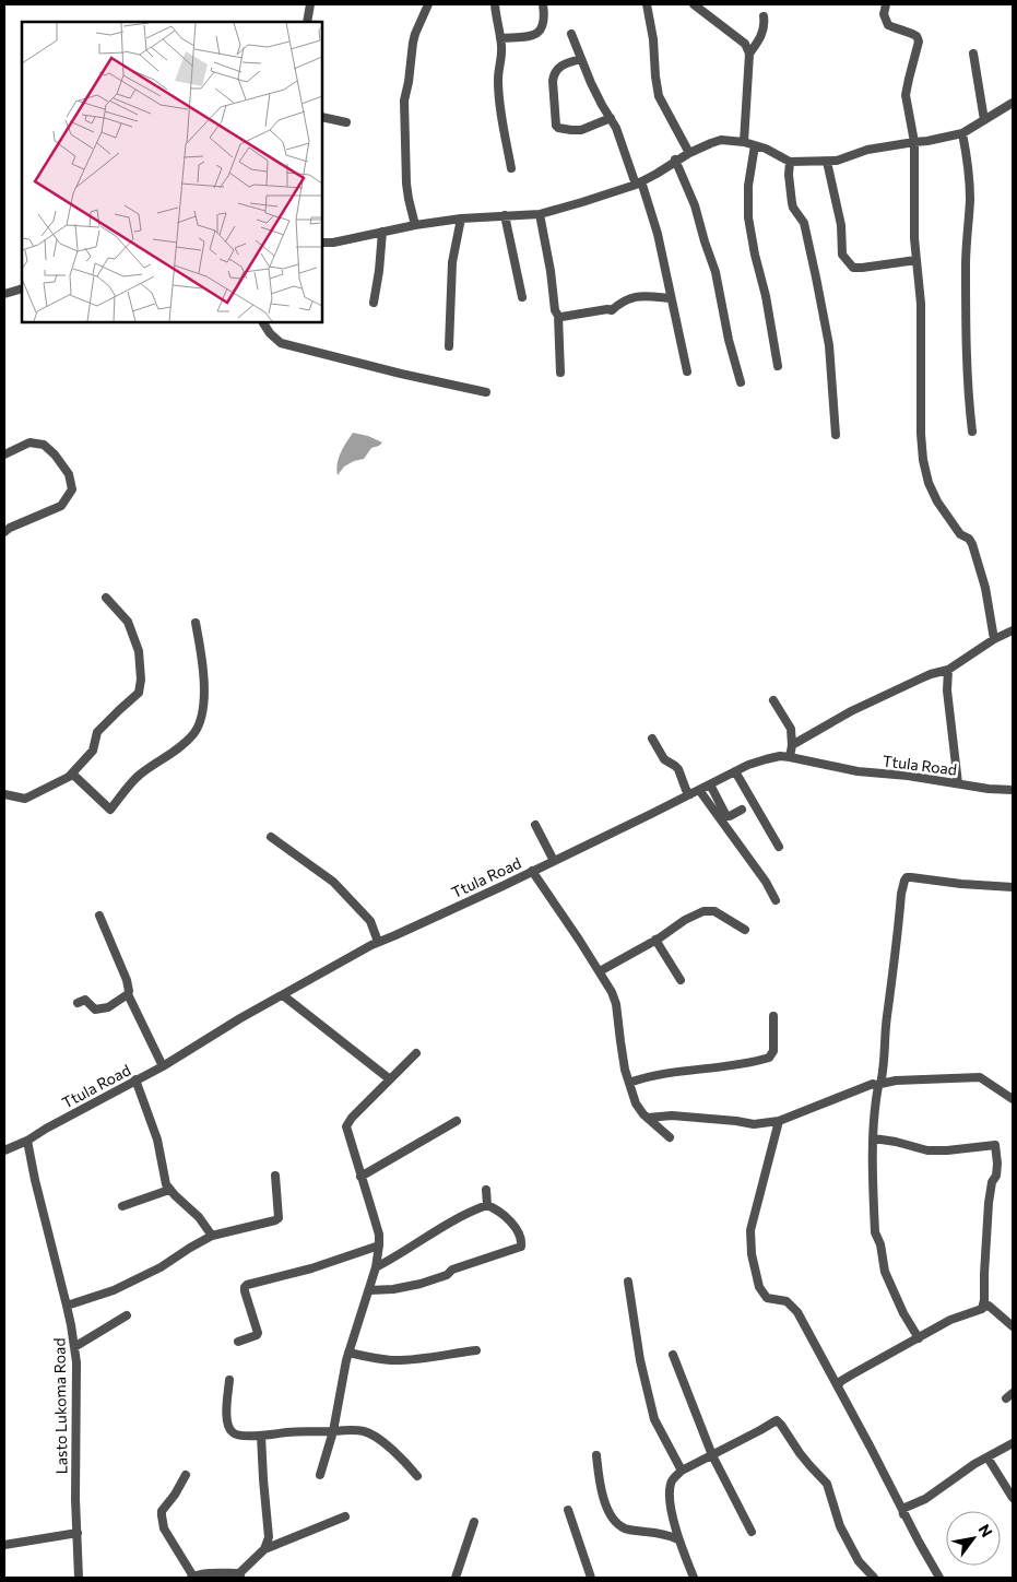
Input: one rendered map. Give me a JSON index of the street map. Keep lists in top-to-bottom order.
{
  "streets": {
    "street": ["Ttula Road", "Lasto Lukoma Road"]
  },
  "crossings": [
    ["Ttula Road", "Lasto Lukoma Road"]
  ],
  "north": "top right"
}
